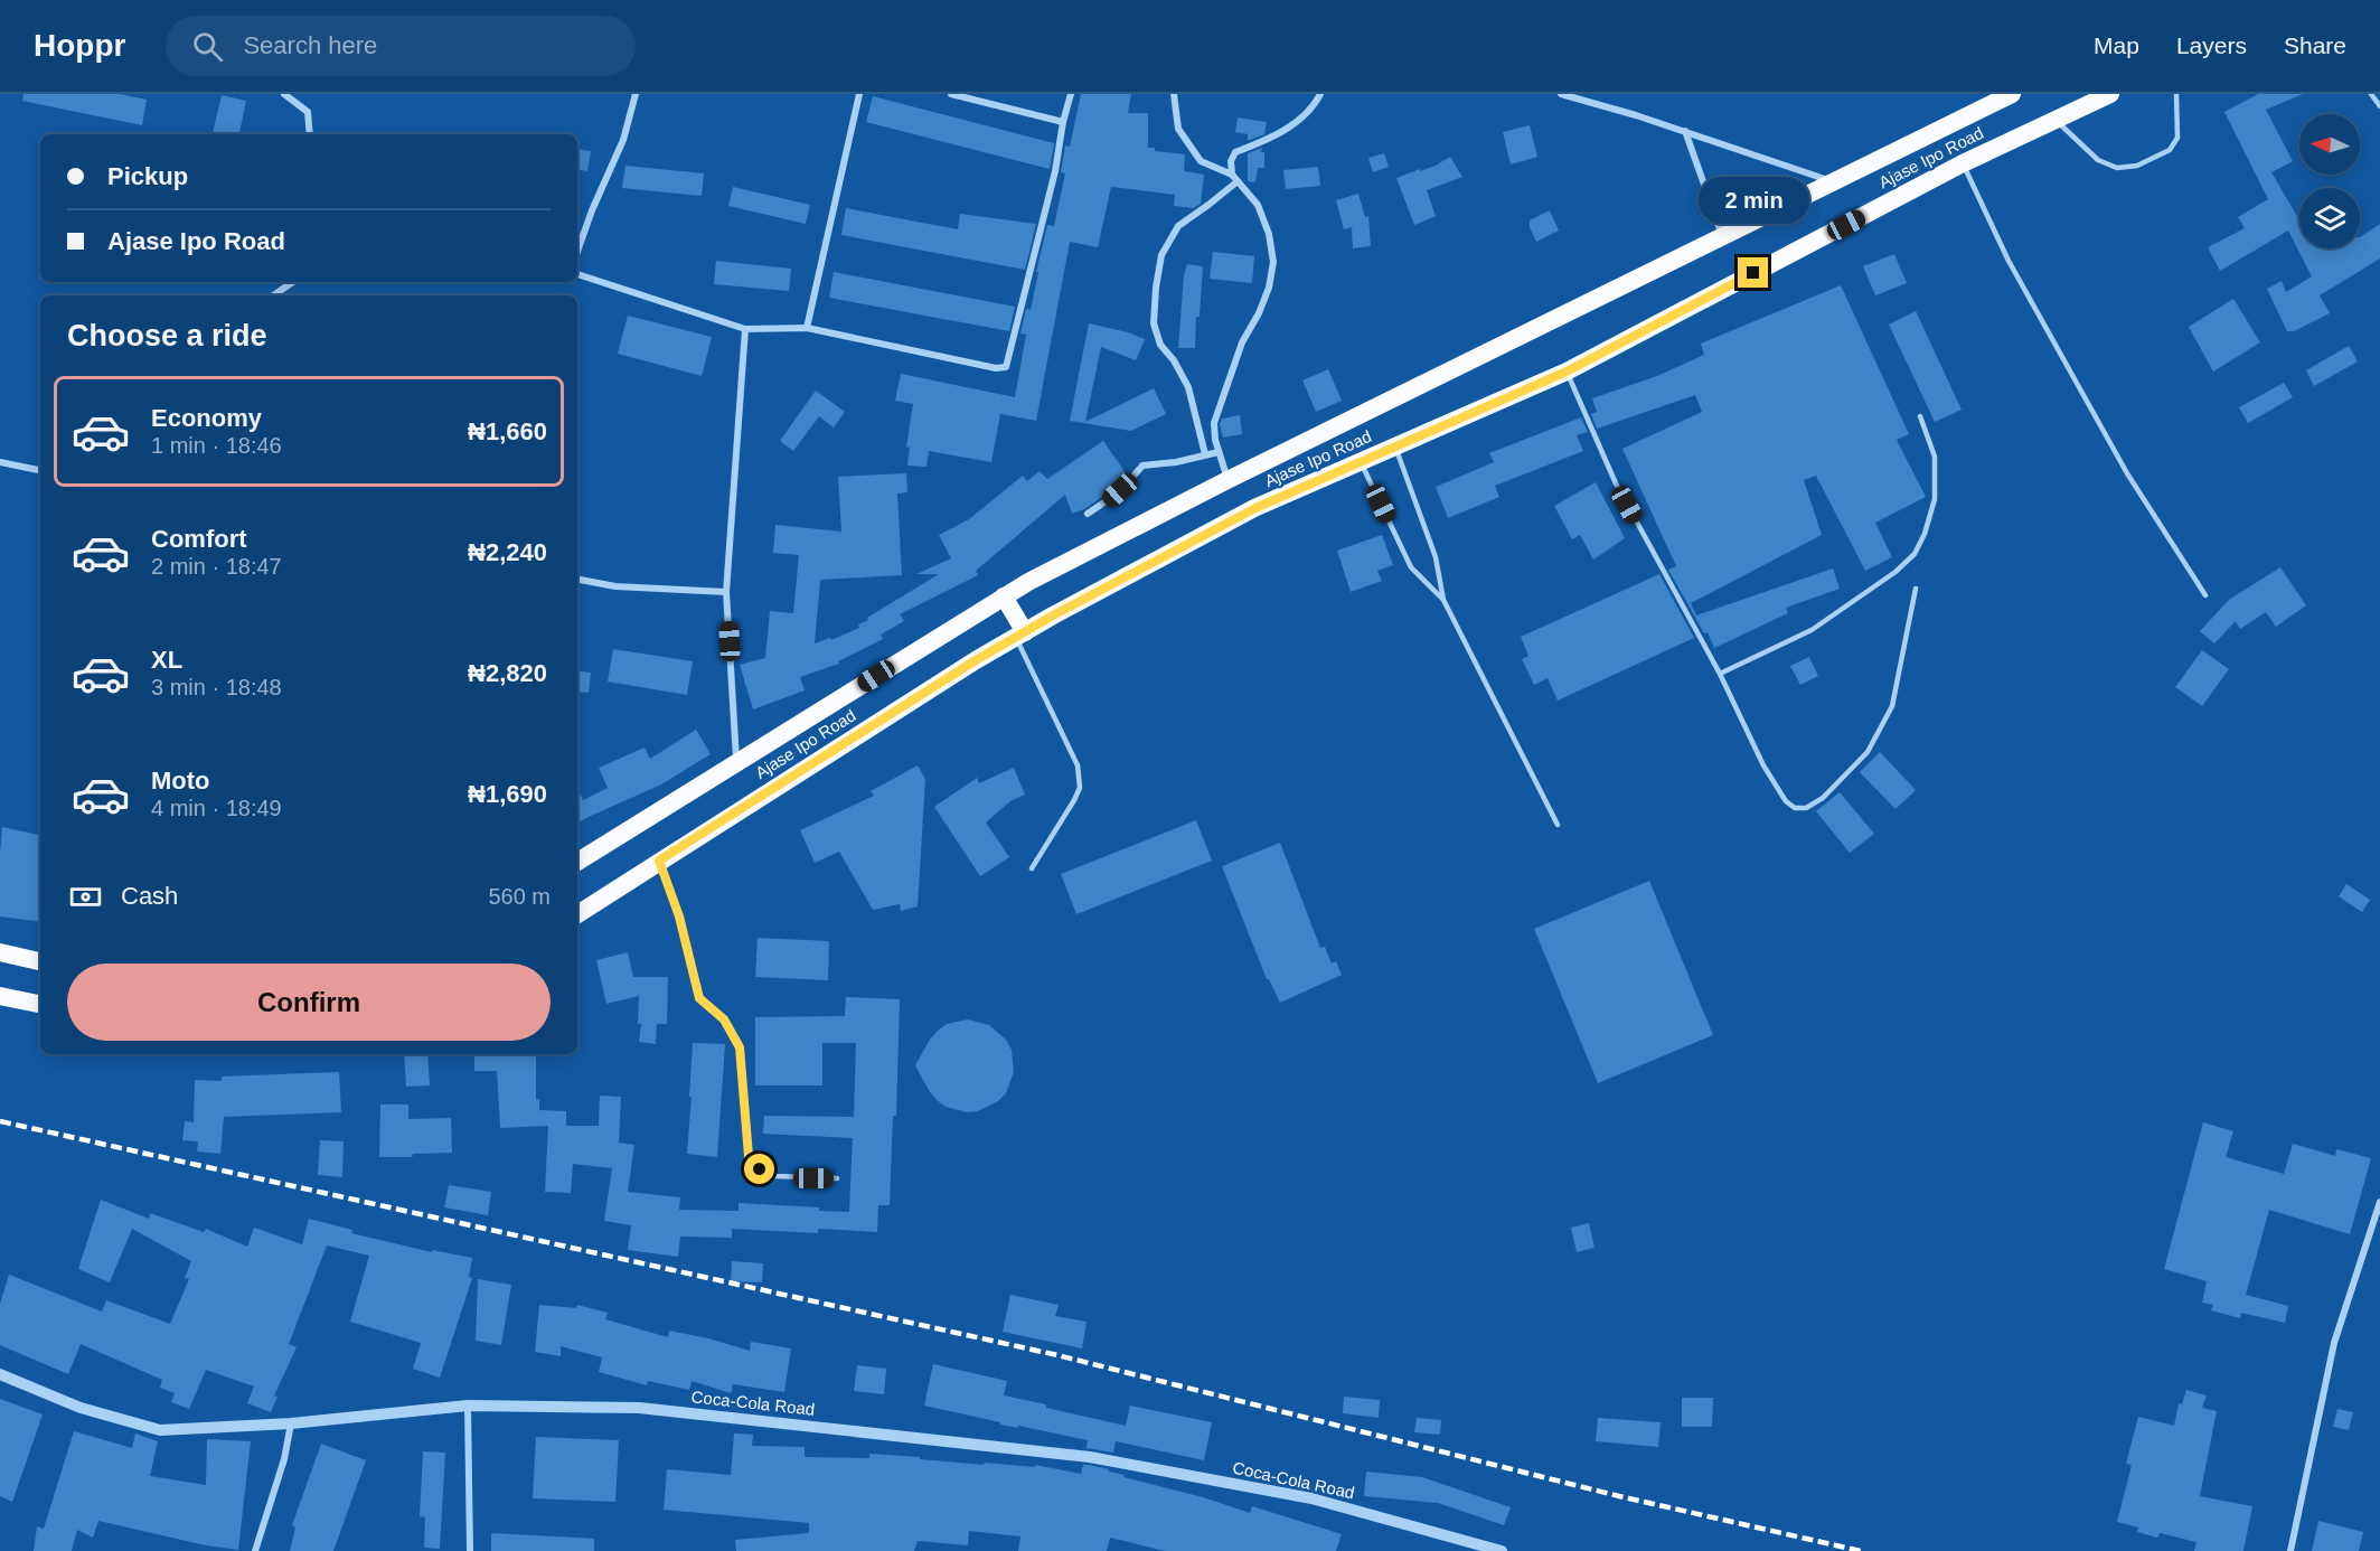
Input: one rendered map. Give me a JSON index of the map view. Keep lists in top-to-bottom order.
{
  "streets": {
    "highway": ["Ajase Ipo Road"],
    "street": ["Coca-Cola Road"]
  },
  "north": "left",
  "page": {
    "header": "Hoppr",
    "search": "Search here",
    "nav": ["Map", "Layers", "Share"],
    "banner": ["Pickup", "Ajase Ipo Road"],
    "bubble": "2 min",
    "heading": "Choose a ride",
    "list": [
      {
        "name": "Economy",
        "note": "1 min · 18:46",
        "value": "₦1,660"
      },
      {
        "name": "Comfort",
        "note": "2 min · 18:47",
        "value": "₦2,240"
      },
      {
        "name": "XL",
        "note": "3 min · 18:48",
        "value": "₦2,820"
      },
      {
        "name": "Moto",
        "note": "4 min · 18:49",
        "value": "₦1,690"
      }
    ],
    "pay": ["Cash", "560 m"],
    "buttons": "Confirm"
  }
}
